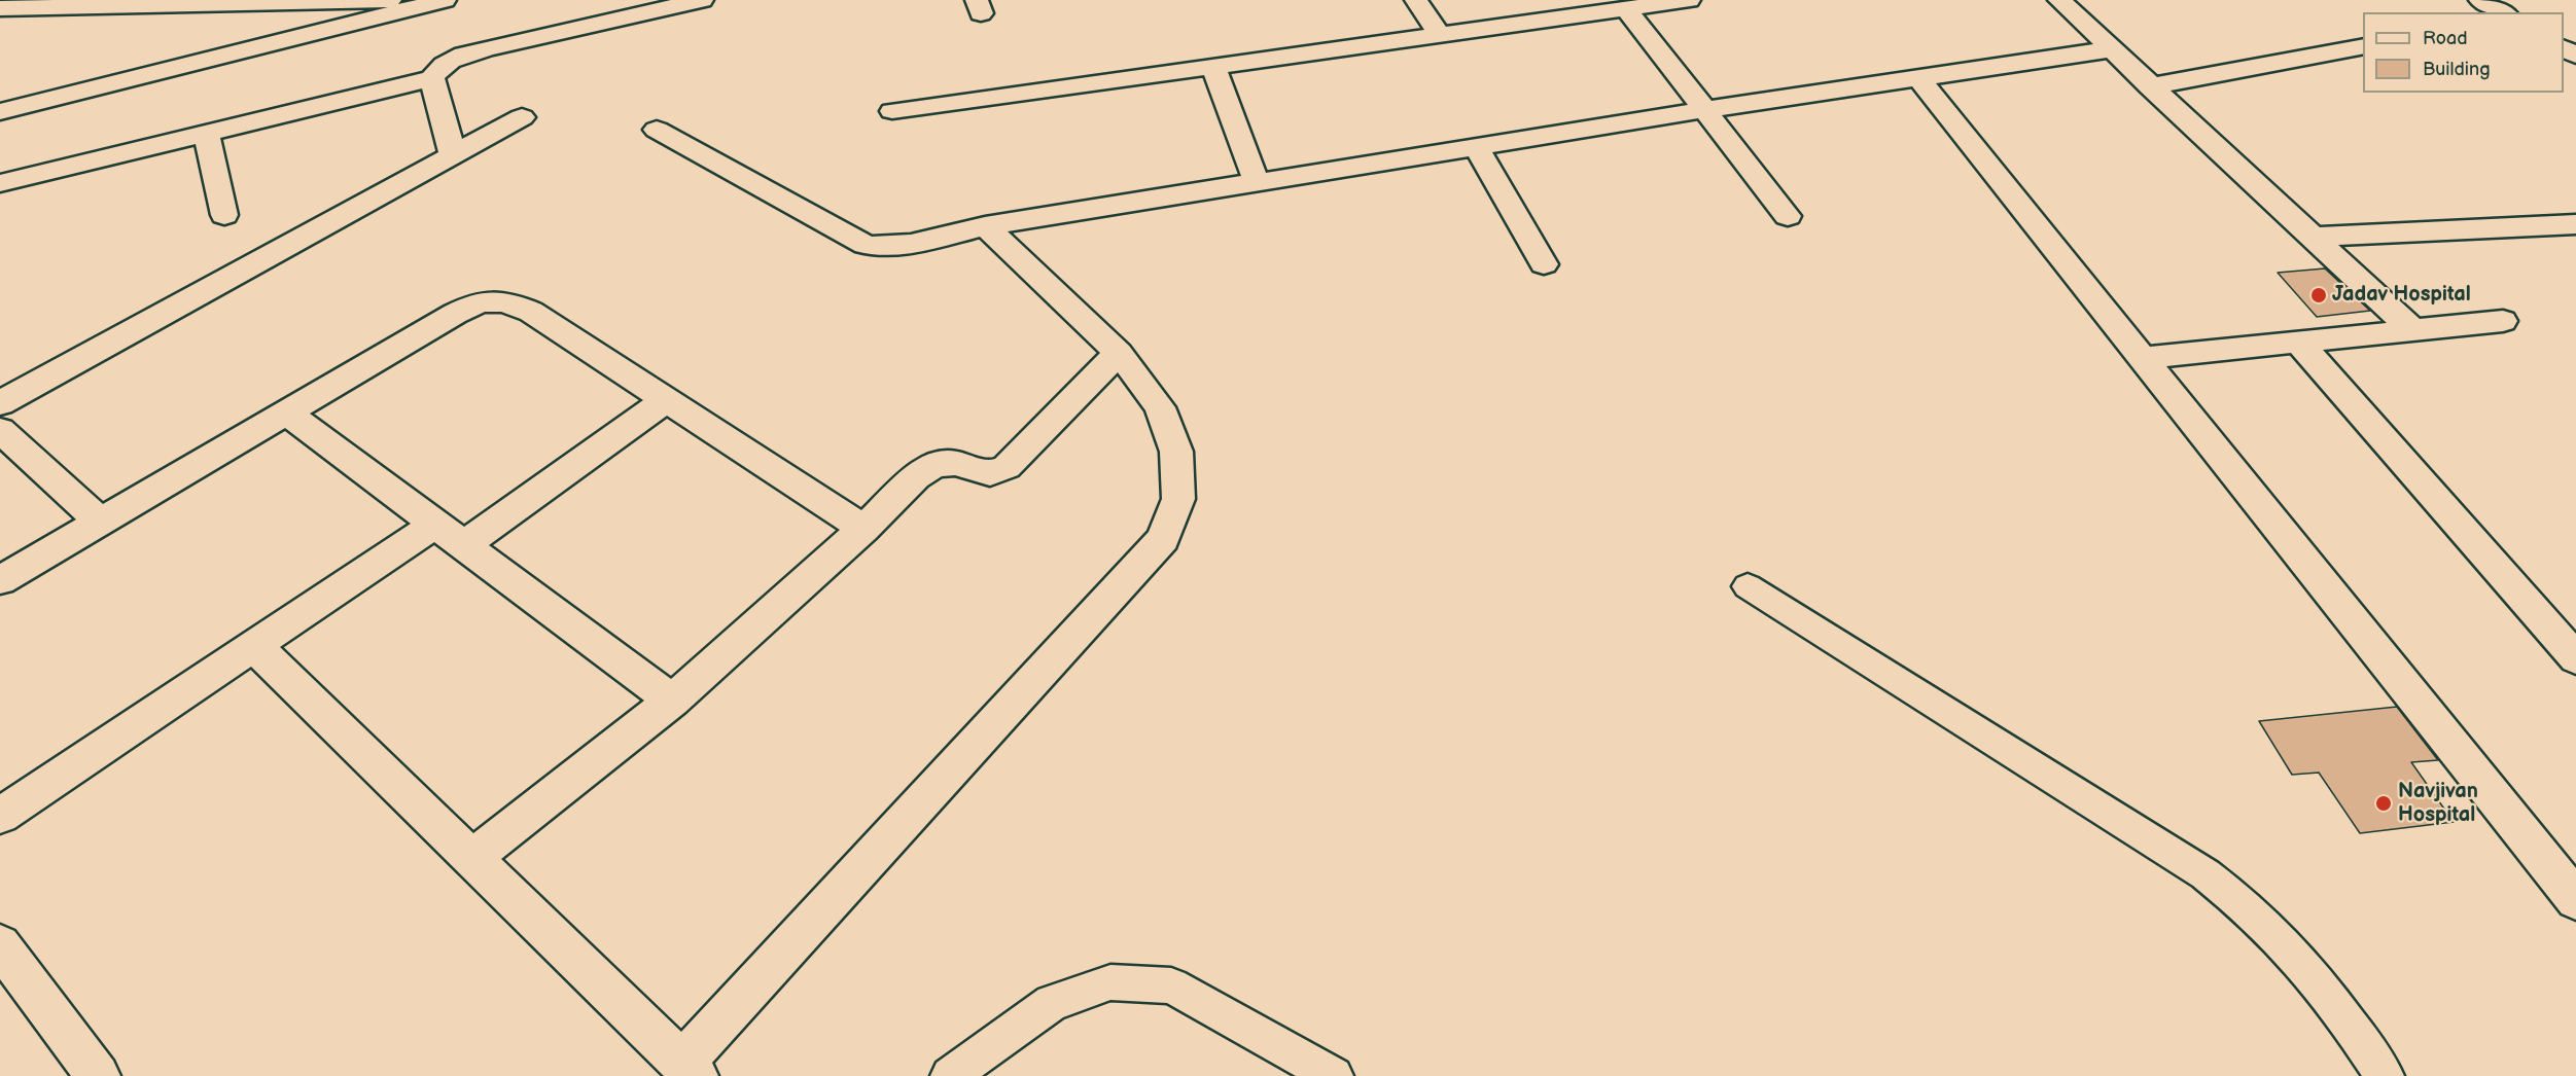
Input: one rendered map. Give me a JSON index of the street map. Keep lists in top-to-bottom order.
{
  "places": ["Jadav Hospital", "Navjivan Hospital"],
  "legend": ["Road", "Building"]
}
